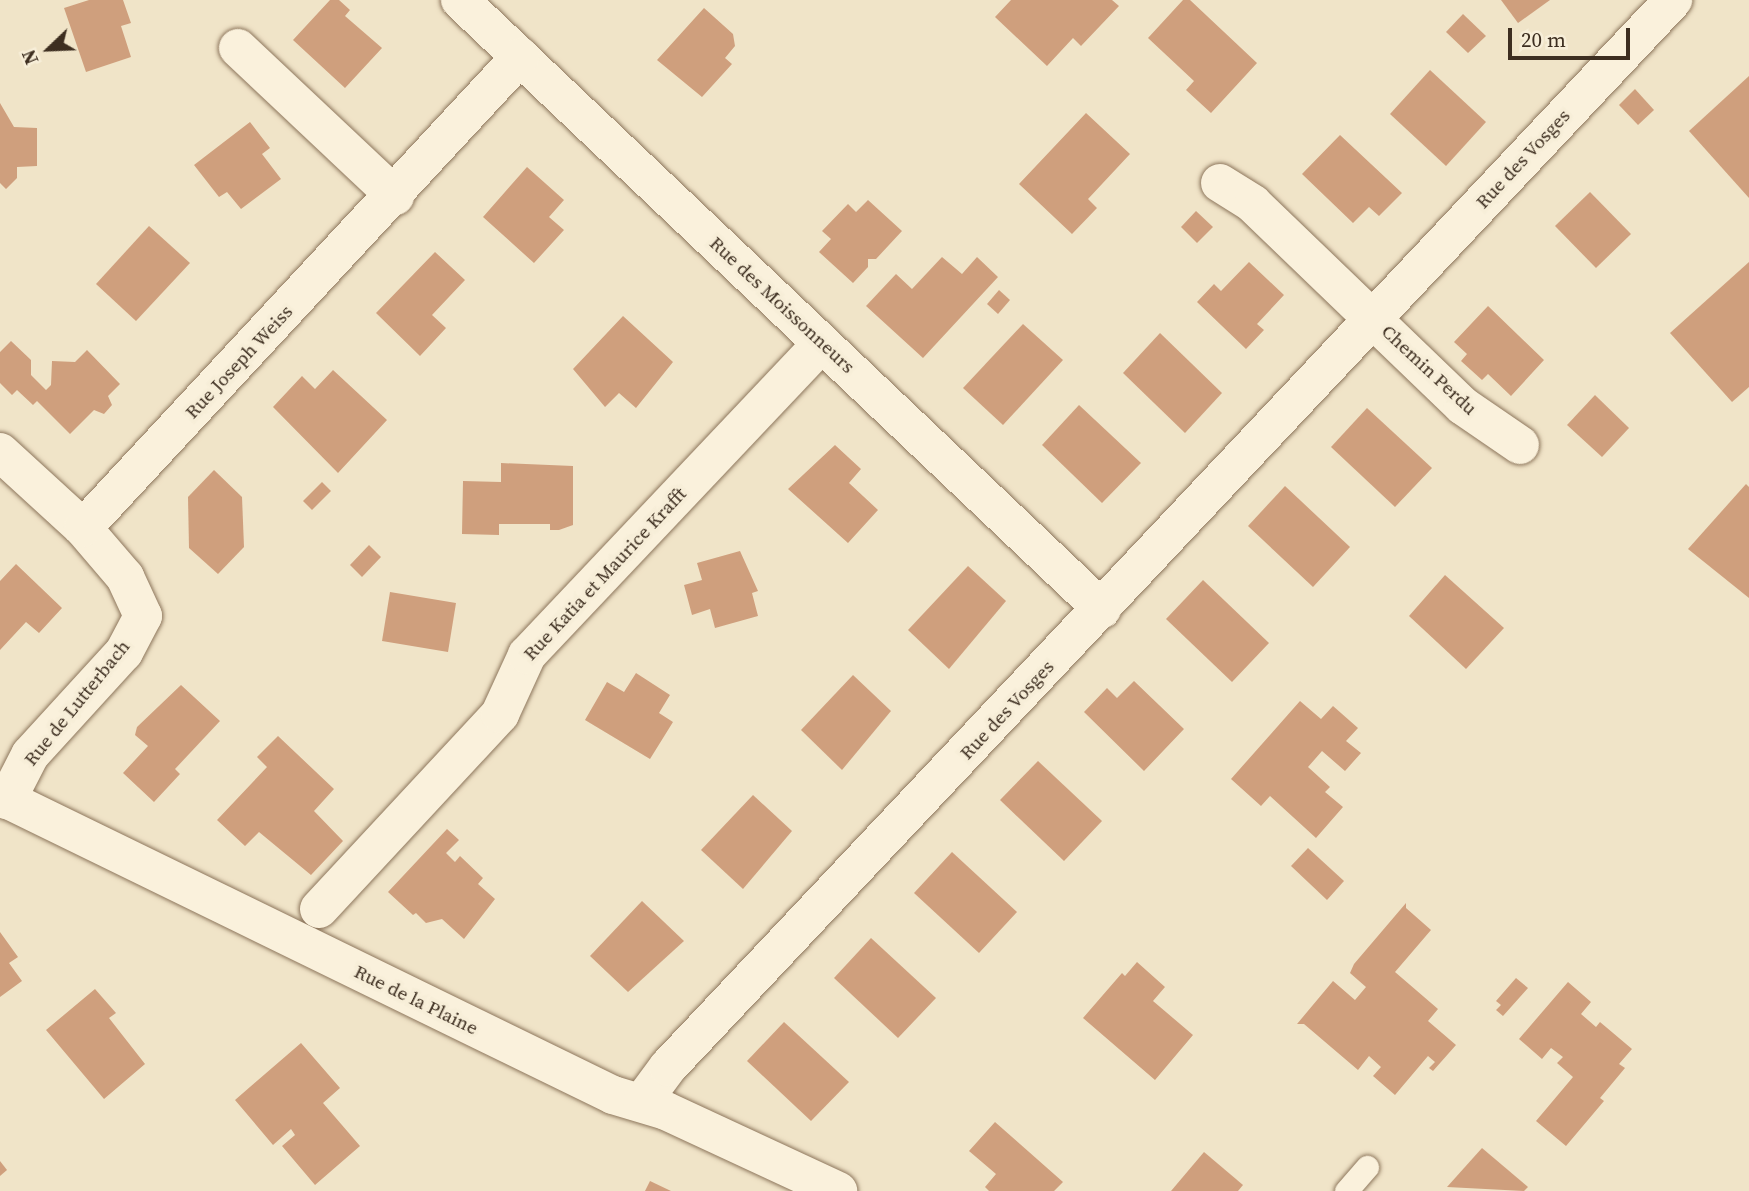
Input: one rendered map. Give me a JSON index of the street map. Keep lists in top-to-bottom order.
{
  "streets": {
    "street": [
      "Rue des Vosges",
      "Rue des Moissonneurs",
      "Rue Joseph Weiss",
      "Chemin Perdu",
      "Rue Katia et Maurice Krafft",
      "Rue de Lutterbach",
      "Rue de la Plaine"
    ]
  },
  "crossings": [
    ["Rue des Vosges", "Rue des Moissonneurs"],
    ["Rue des Vosges", "Chemin Perdu"],
    ["Rue des Vosges", "Rue de la Plaine"],
    ["Rue des Moissonneurs", "Rue Joseph Weiss"],
    ["Rue des Moissonneurs", "Rue Katia et Maurice Krafft"],
    ["Rue Joseph Weiss", "Rue de Lutterbach"],
    ["Rue de Lutterbach", "Rue de la Plaine"]
  ],
  "scale_bar": "20 m",
  "north": "bottom left"
}
